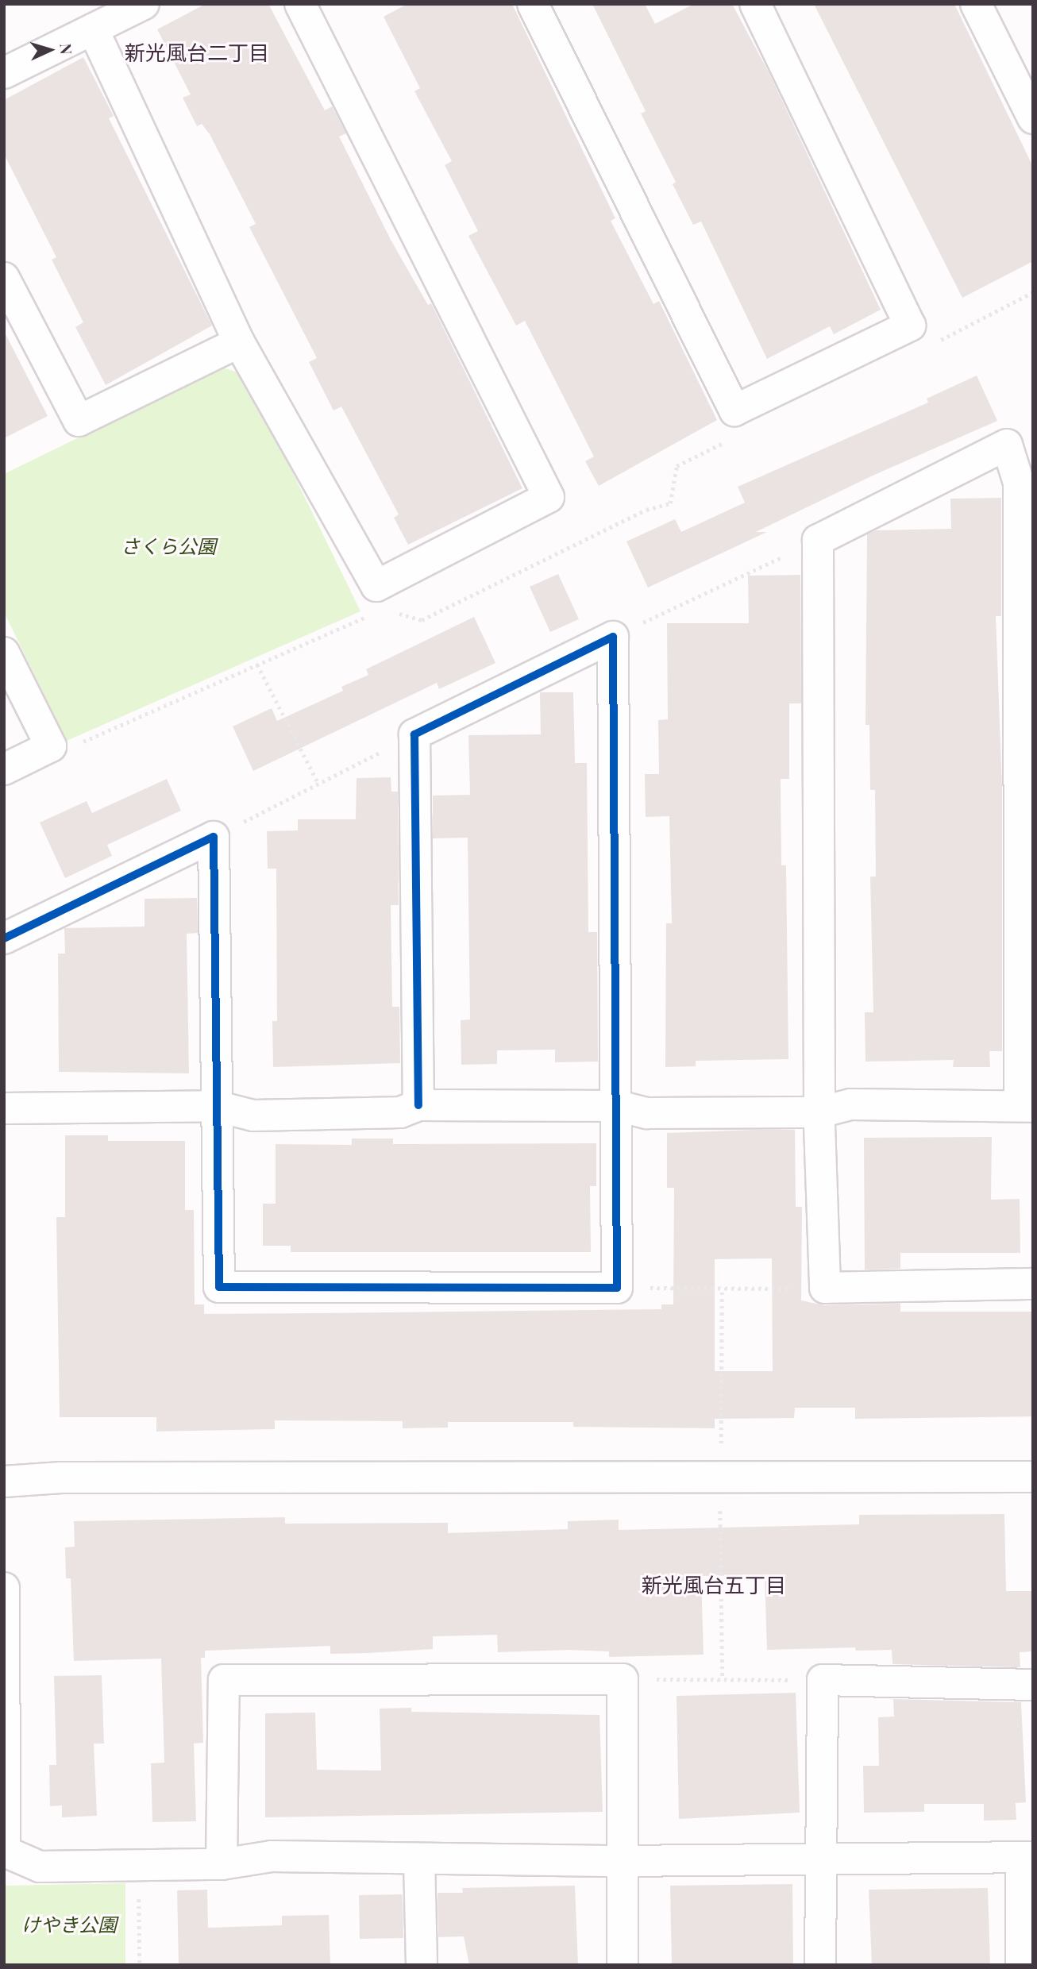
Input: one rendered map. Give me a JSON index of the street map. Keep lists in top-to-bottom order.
{
  "districts": ["新光風台二丁目", "新光風台五丁目"],
  "parks": ["さくら公園", "けやき公園"],
  "north": "right"
}
